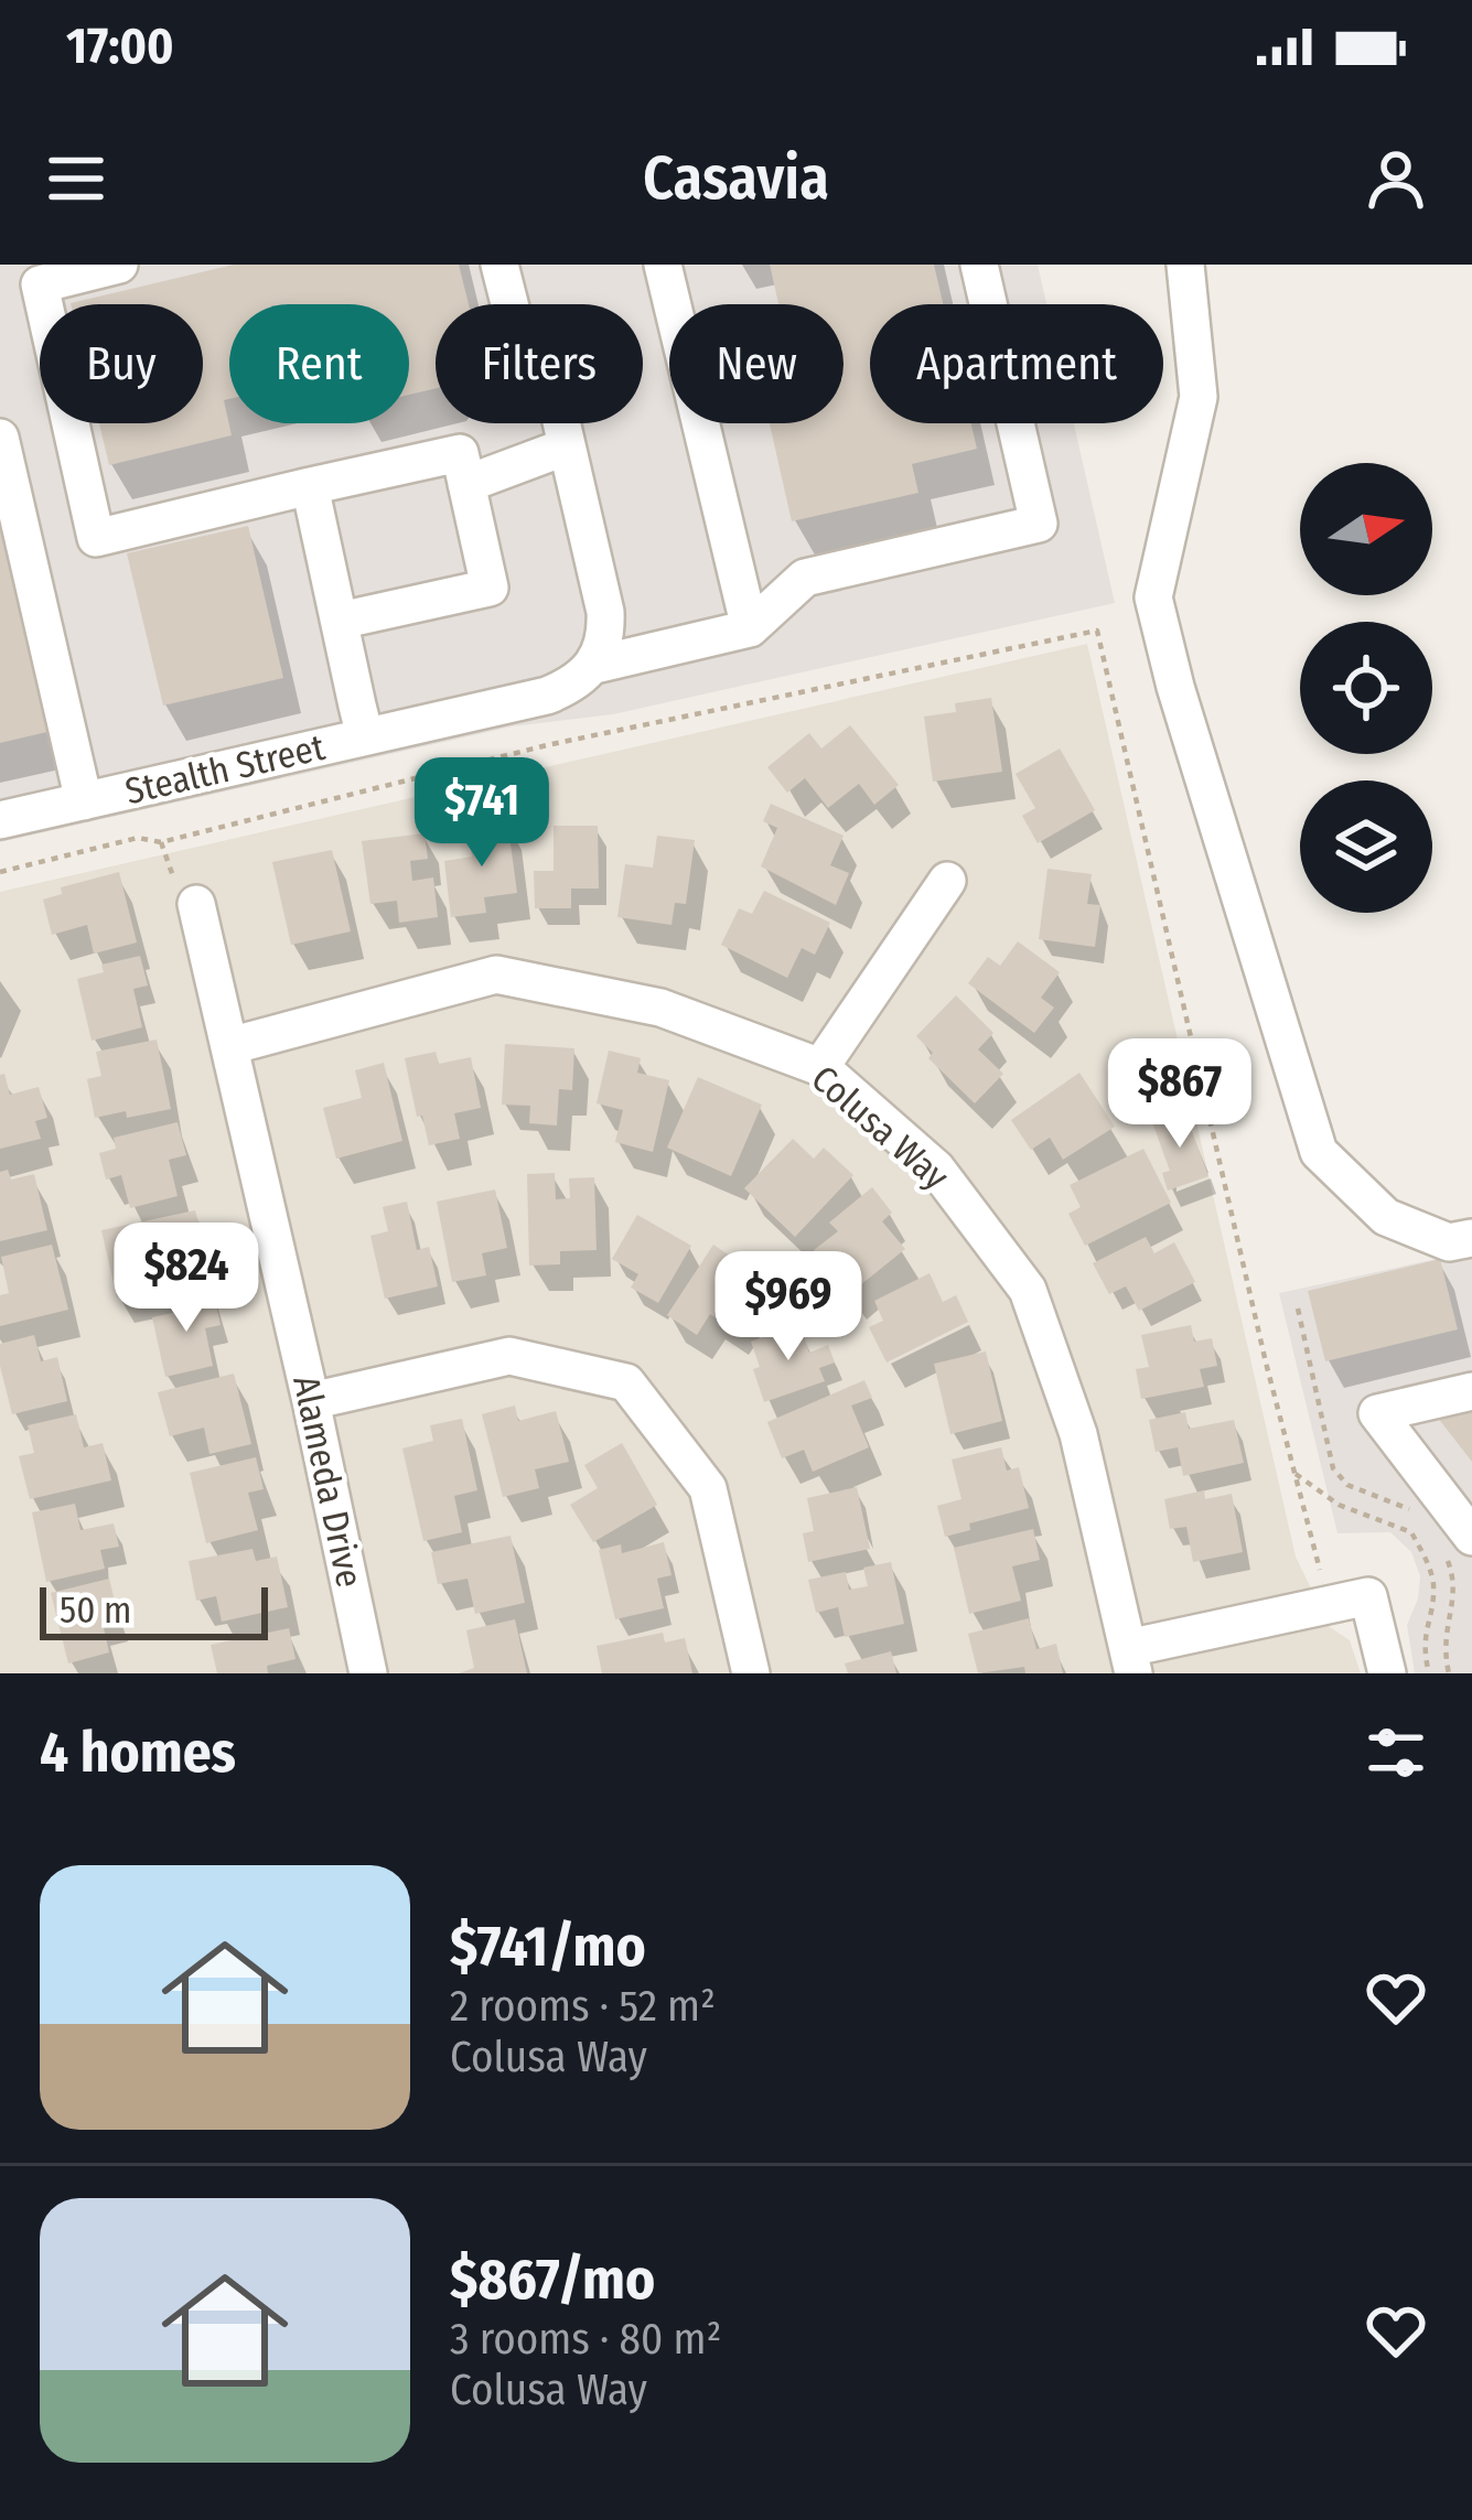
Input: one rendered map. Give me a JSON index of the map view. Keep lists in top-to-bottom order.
{
  "streets": {
    "street": ["Stealth Street", "Colusa Way", "Alameda Drive"]
  },
  "crossings": [
    ["Colusa Way", "Alameda Drive"]
  ],
  "scale_bar": "50 m",
  "north": "right",
  "page": {
    "status": "17:00",
    "header": "Casavia",
    "chip": [
      "Buy",
      "Rent",
      "Filters",
      "New",
      "Apartment"
    ],
    "price": [
      "$741",
      "$867",
      "$824",
      "$969"
    ],
    "scale": "50 m",
    "heading": "4 homes",
    "list": [
      {
        "name": "$741/mo",
        "note": "2 rooms · 52 m² · Colusa Way"
      },
      {
        "name": "$867/mo",
        "note": "3 rooms · 80 m² · Colusa Way"
      }
    ]
  }
}
